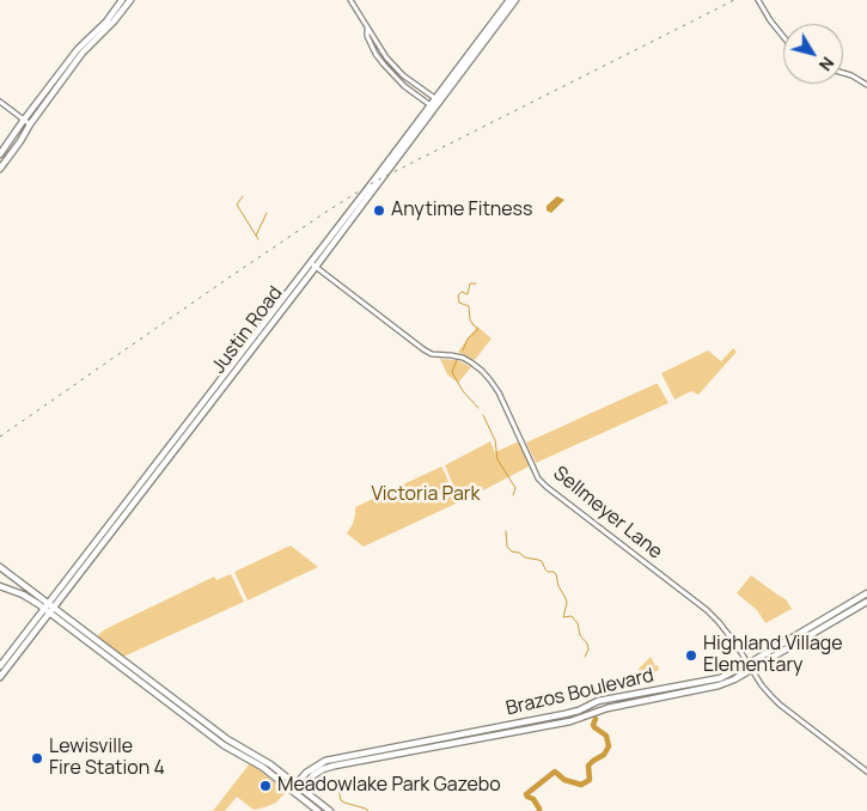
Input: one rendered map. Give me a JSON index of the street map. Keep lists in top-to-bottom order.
{
  "streets": {
    "main road": ["Justin Road", "Brazos Boulevard"],
    "street": ["Sellmeyer Lane"]
  },
  "crossings": [
    ["Justin Road", "Sellmeyer Lane"],
    ["Sellmeyer Lane", "Brazos Boulevard"]
  ],
  "parks": ["Victoria Park"],
  "places": [
    "Anytime Fitness",
    "Highland Village Elementary",
    "Lewisville Fire Station 4",
    "Meadowlake Park Gazebo"
  ],
  "north": "bottom right"
}
